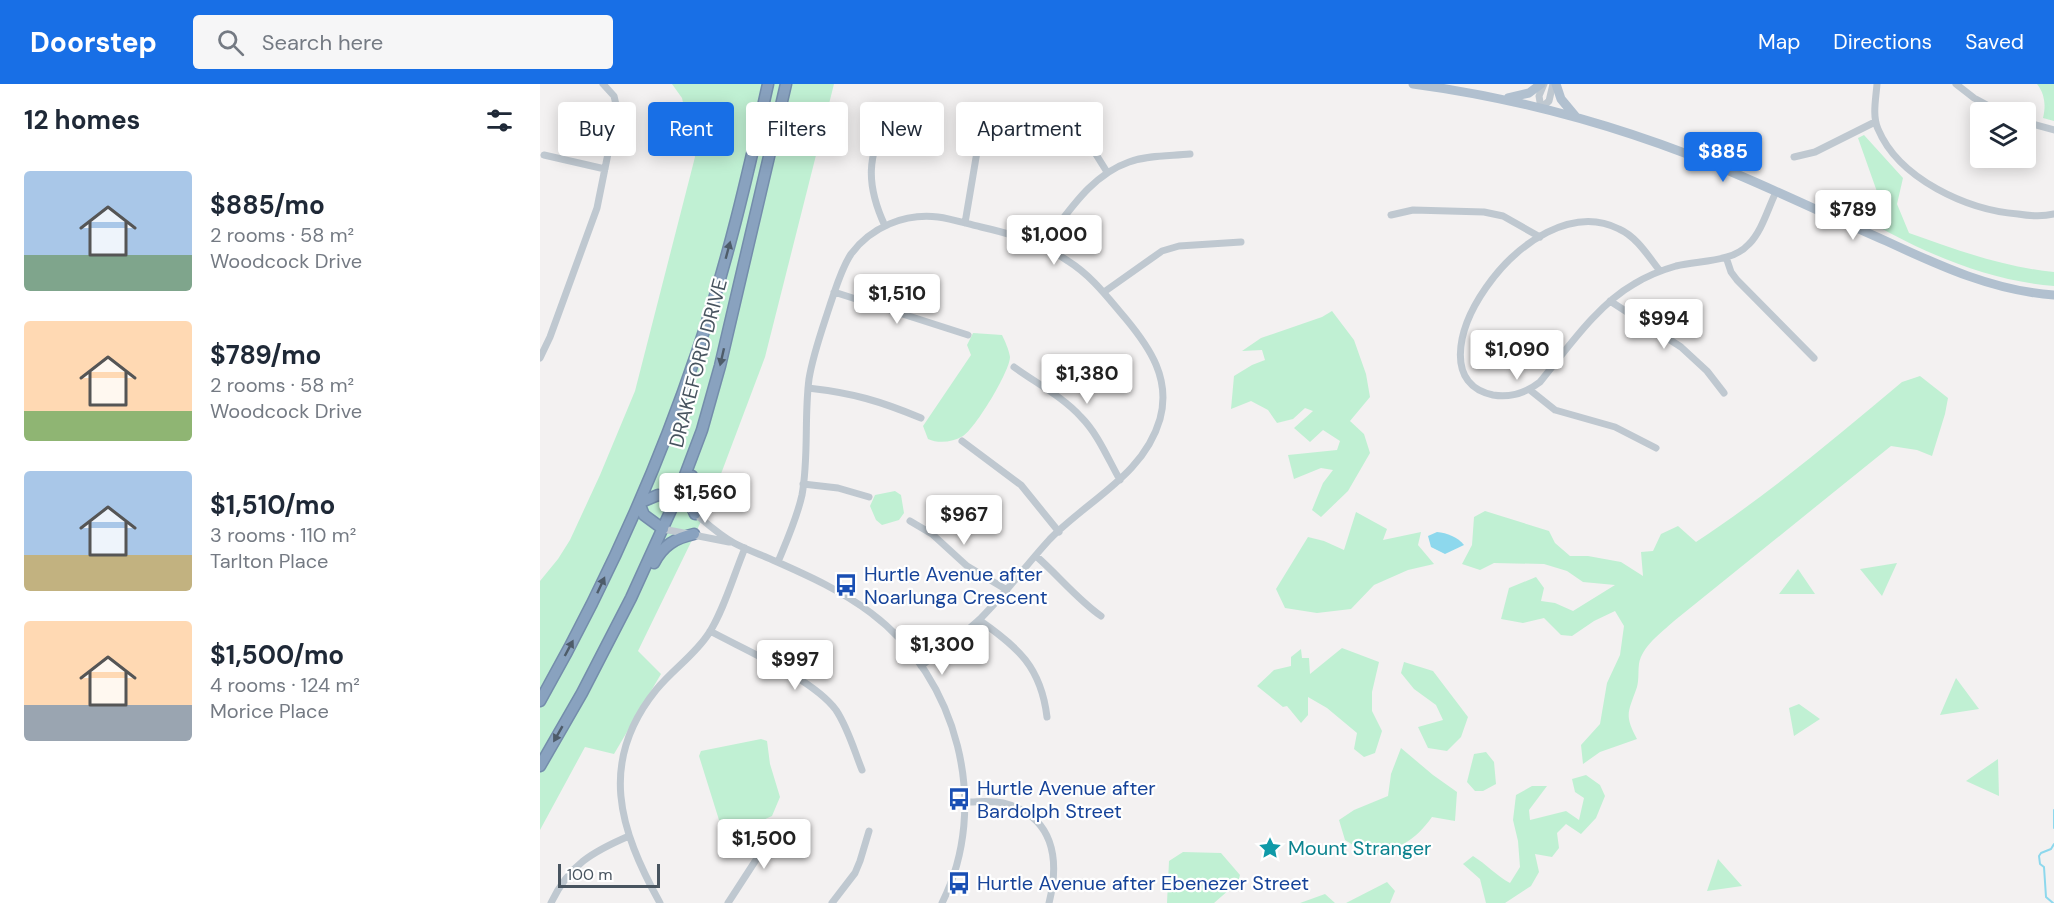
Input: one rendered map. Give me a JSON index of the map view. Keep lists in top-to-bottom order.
{
  "streets": {
    "highway": ["DRAKEFORD DRIVE"]
  },
  "places": {
    "bus stop": ["Hurtle Avenue after Noarlunga Crescent", "Hurtle Avenue after Bardolph Street", "Hurtle Avenue after Ebenezer Street"],
    "place": ["Mount Stranger"]
  },
  "scale_bar": "100 m",
  "page": {
    "header": "Doorstep",
    "search": "Search here",
    "nav": ["Map", "Directions", "Saved"],
    "heading": "12 homes",
    "chip": [
      "Buy",
      "Rent",
      "Filters",
      "New",
      "Apartment"
    ],
    "price": [
      "$885",
      "$789",
      "$1,000",
      "$1,510",
      "$994",
      "$1,090",
      "$1,380",
      "$1,560",
      "$967",
      "$1,300",
      "$997",
      "$1,500"
    ],
    "list": [
      {
        "name": "$885/mo",
        "note": "2 rooms · 58 m² · Woodcock Drive"
      },
      {
        "name": "$789/mo",
        "note": "2 rooms · 58 m² · Woodcock Drive"
      },
      {
        "name": "$1,510/mo",
        "note": "3 rooms · 110 m² · Tarlton Place"
      },
      {
        "name": "$1,500/mo",
        "note": "4 rooms · 124 m² · Morice Place"
      }
    ],
    "scale": "100 m"
  }
}
